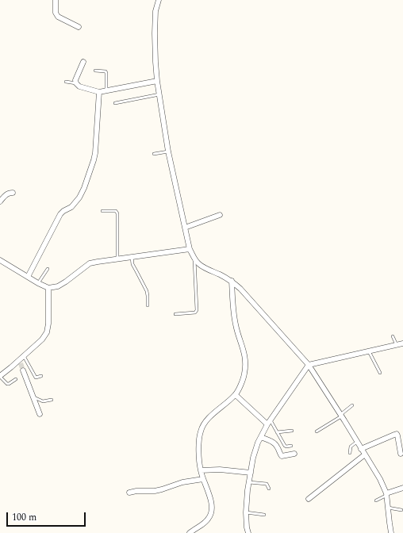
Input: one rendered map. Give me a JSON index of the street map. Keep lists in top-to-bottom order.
{
  "scale_bar": "100 m"
}
